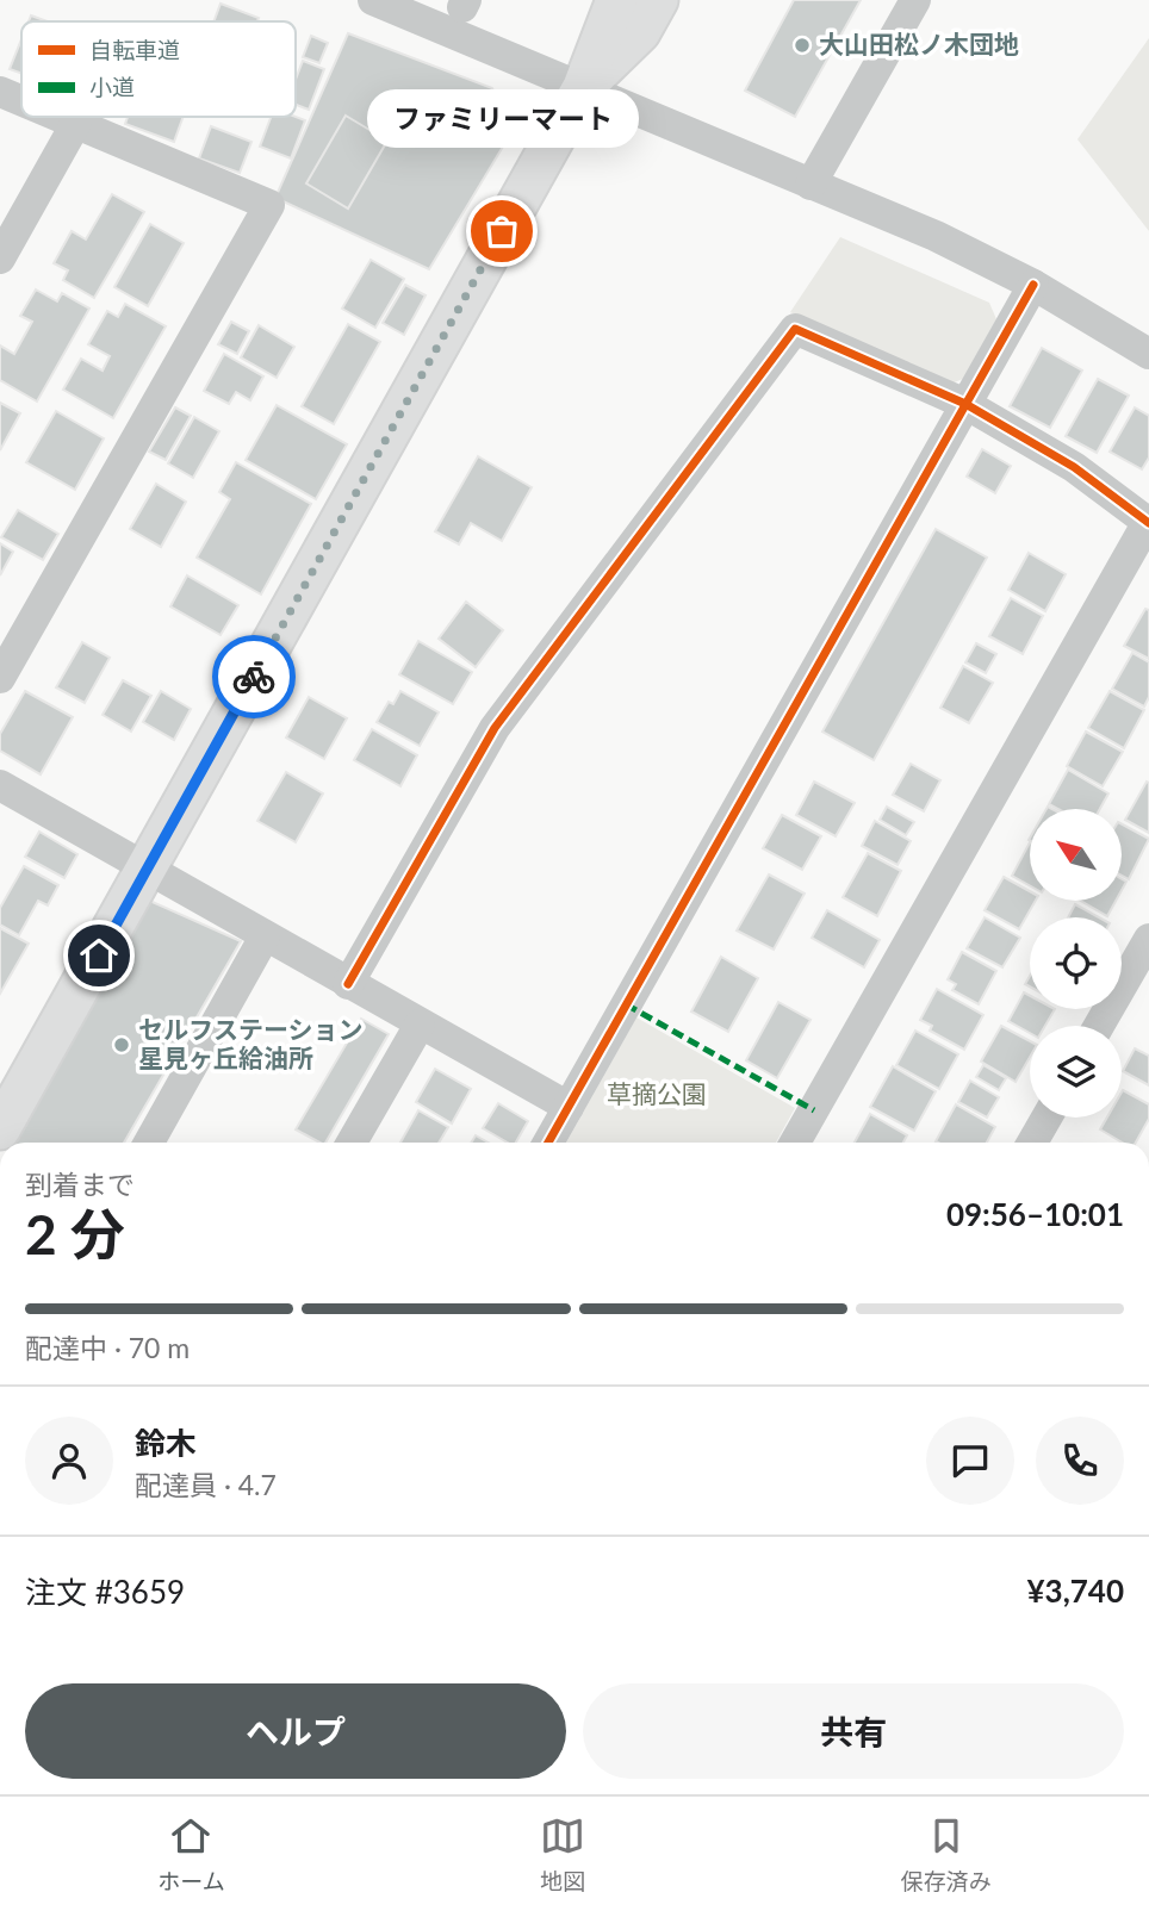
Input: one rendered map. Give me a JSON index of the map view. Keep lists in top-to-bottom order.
{
  "parks": ["草摘公園"],
  "places": ["大山田松ノ木団地", "ファミリーマート", "セルフステーション 星見ヶ丘給油所"],
  "legend": ["自転車道", "小道"],
  "north": "top left",
  "page": {
    "bubble": "ファミリーマート",
    "heading": ["2 分", "到着まで", "09:56–10:01"],
    "panel": [
      "鈴木",
      "配達員 · 4.7",
      "注文 #3659",
      "¥3,740"
    ],
    "bar": "配達中 · 70 m",
    "buttons": ["ヘルプ", "共有"],
    "tabs": ["ホーム", "地図", "保存済み"]
  }
}
